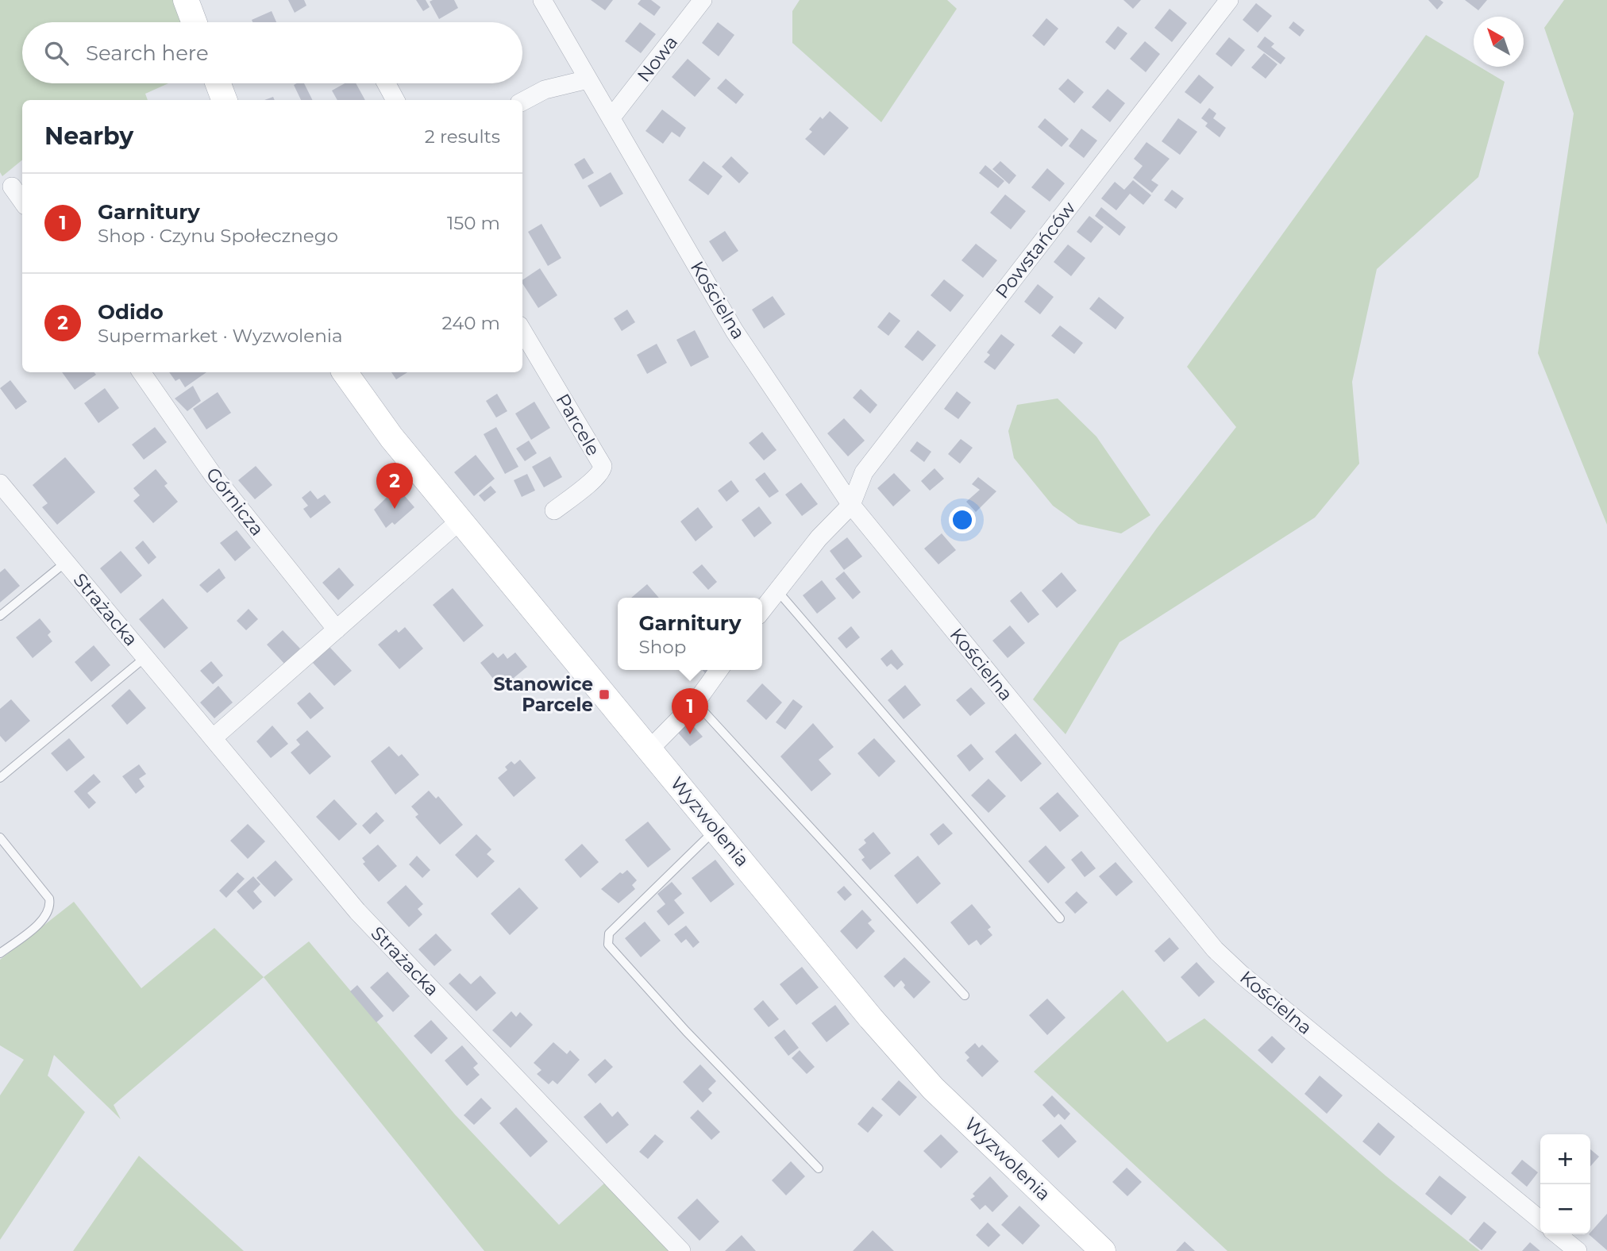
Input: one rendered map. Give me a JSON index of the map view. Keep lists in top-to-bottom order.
{
  "streets": {
    "main road": ["Wyzwolenia"],
    "street": [
      "Nowa",
      "Powstańców",
      "Kościelna",
      "Parcele",
      "Górnicza",
      "Strażacka"
    ]
  },
  "crossings": [
    ["Nowa", "Kościelna"],
    ["Powstańców", "Kościelna"]
  ],
  "places": {
    "transit": ["Stanowice Parcele"]
  },
  "north": "top left",
  "page": {
    "search": "Search here",
    "heading": ["Nearby", "2 results"],
    "list": [
      {
        "mark": "1",
        "name": "Garnitury",
        "note": "Shop · Czynu Społecznego",
        "value": "150 m"
      },
      {
        "mark": "2",
        "name": "Odido",
        "note": "Supermarket · Wyzwolenia",
        "value": "240 m"
      }
    ],
    "pins": ["2", "1"],
    "popup": ["Garnitury", "Shop"],
    "map_buttons": ["+", "−"]
  }
}
